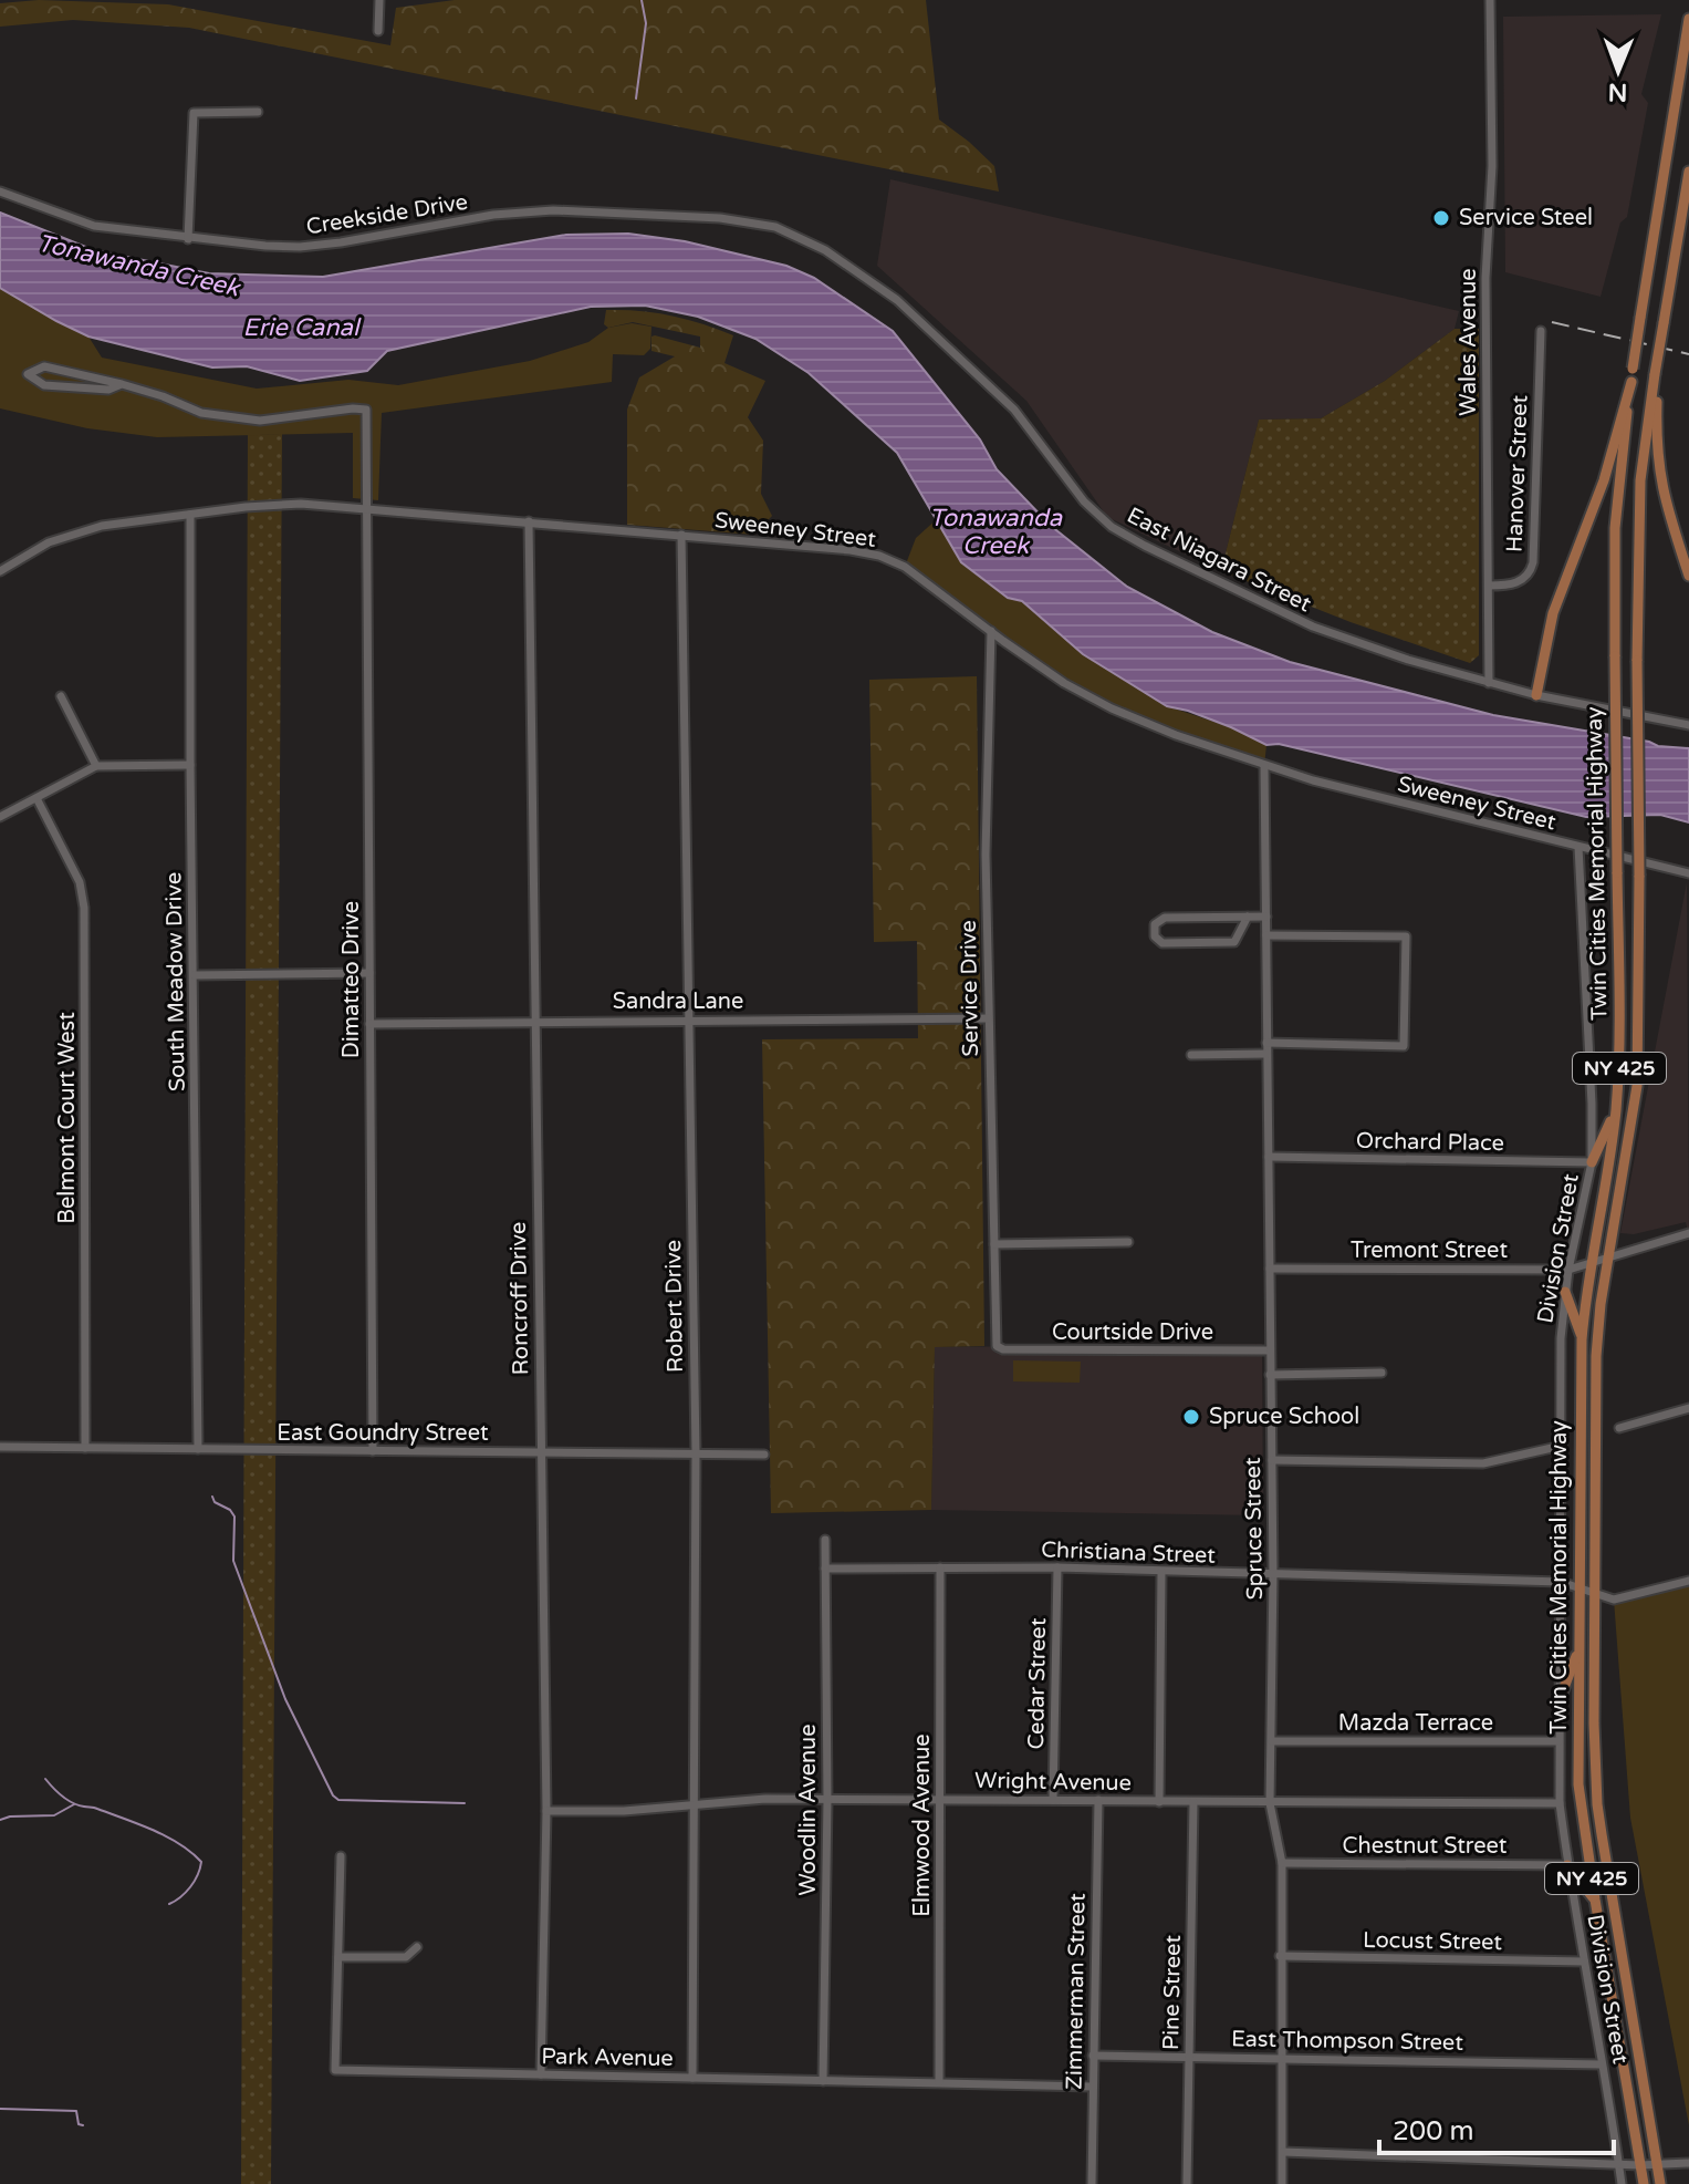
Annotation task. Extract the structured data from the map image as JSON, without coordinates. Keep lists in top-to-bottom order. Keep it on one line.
{"streets":{"main road":["Twin Cities Memorial Highway","NY 425"],"street":["Creekside Drive","Wales Avenue","Hanover Street","Sweeney Street","East Niagara Street","Dimatteo Drive","South Meadow Drive","Service Drive","Sandra Lane","Belmont Court West","Orchard Place","Division Street","Tremont Street","Roncroff Drive","Robert Drive","Courtside Drive","East Goundry Street","Spruce Street","Christiana Street","Cedar Street","Mazda Terrace","Wright Avenue","Woodlin Avenue","Elmwood Avenue","Chestnut Street","Locust Street","Zimmerman Street","Pine Street","East Thompson Street","Park Avenue"]},"crossings":[["Creekside Drive","East Niagara Street"],["Wales Avenue","Hanover Street"],["Wales Avenue","East Niagara Street"],["Sweeney Street","Dimatteo Drive"],["Sweeney Street","South Meadow Drive"],["Sweeney Street","Service Drive"],["Sweeney Street","Division Street"],["Sweeney Street","Roncroff Drive"],["Sweeney Street","Robert Drive"],["Sweeney Street","Spruce Street"],["Twin Cities Memorial Highway","Tremont Street"],["Twin Cities Memorial Highway","Christiana Street"],["Dimatteo Drive","Sandra Lane"],["Dimatteo Drive","East Goundry Street"],["South Meadow Drive","East Goundry Street"],["Service Drive","Sandra Lane"],["Service Drive","Courtside Drive"],["Sandra Lane","Roncroff Drive"],["Sandra Lane","Robert Drive"],["Belmont Court West","East Goundry Street"],["Orchard Place","Division Street"],["Orchard Place","Spruce Street"],["Division Street","Tremont Street"],["Division Street","Christiana Street"],["Division Street","Mazda Terrace"],["Division Street","Wright Avenue"],["Division Street","Chestnut Street"],["Division Street","Locust Street"],["Division Street","East Thompson Street"],["Tremont Street","Spruce Street"],["Roncroff Drive","East Goundry Street"],["Roncroff Drive","Wright Avenue"],["Roncroff Drive","Park Avenue"],["Robert Drive","East Goundry Street"],["Robert Drive","Wright Avenue"],["Robert Drive","Park Avenue"],["Courtside Drive","Spruce Street"],["Spruce Street","Christiana Street"],["Spruce Street","Mazda Terrace"],["Spruce Street","Wright Avenue"],["Spruce Street","Chestnut Street"],["Spruce Street","Locust Street"],["Spruce Street","East Thompson Street"],["Christiana Street","Cedar Street"],["Christiana Street","Woodlin Avenue"],["Christiana Street","Elmwood Avenue"],["Cedar Street","Wright Avenue"],["Wright Avenue","Woodlin Avenue"],["Wright Avenue","Elmwood Avenue"],["Wright Avenue","Zimmerman Street"],["Wright Avenue","Pine Street"],["Woodlin Avenue","Park Avenue"],["Elmwood Avenue","Park Avenue"],["Zimmerman Street","East Thompson Street"],["Zimmerman Street","Park Avenue"],["Pine Street","East Thompson Street"]],"water":["Tonawanda Creek","Erie Canal"],"places":["Service Steel","Spruce School"],"scale_bar":"200 m","north":"bottom"}
